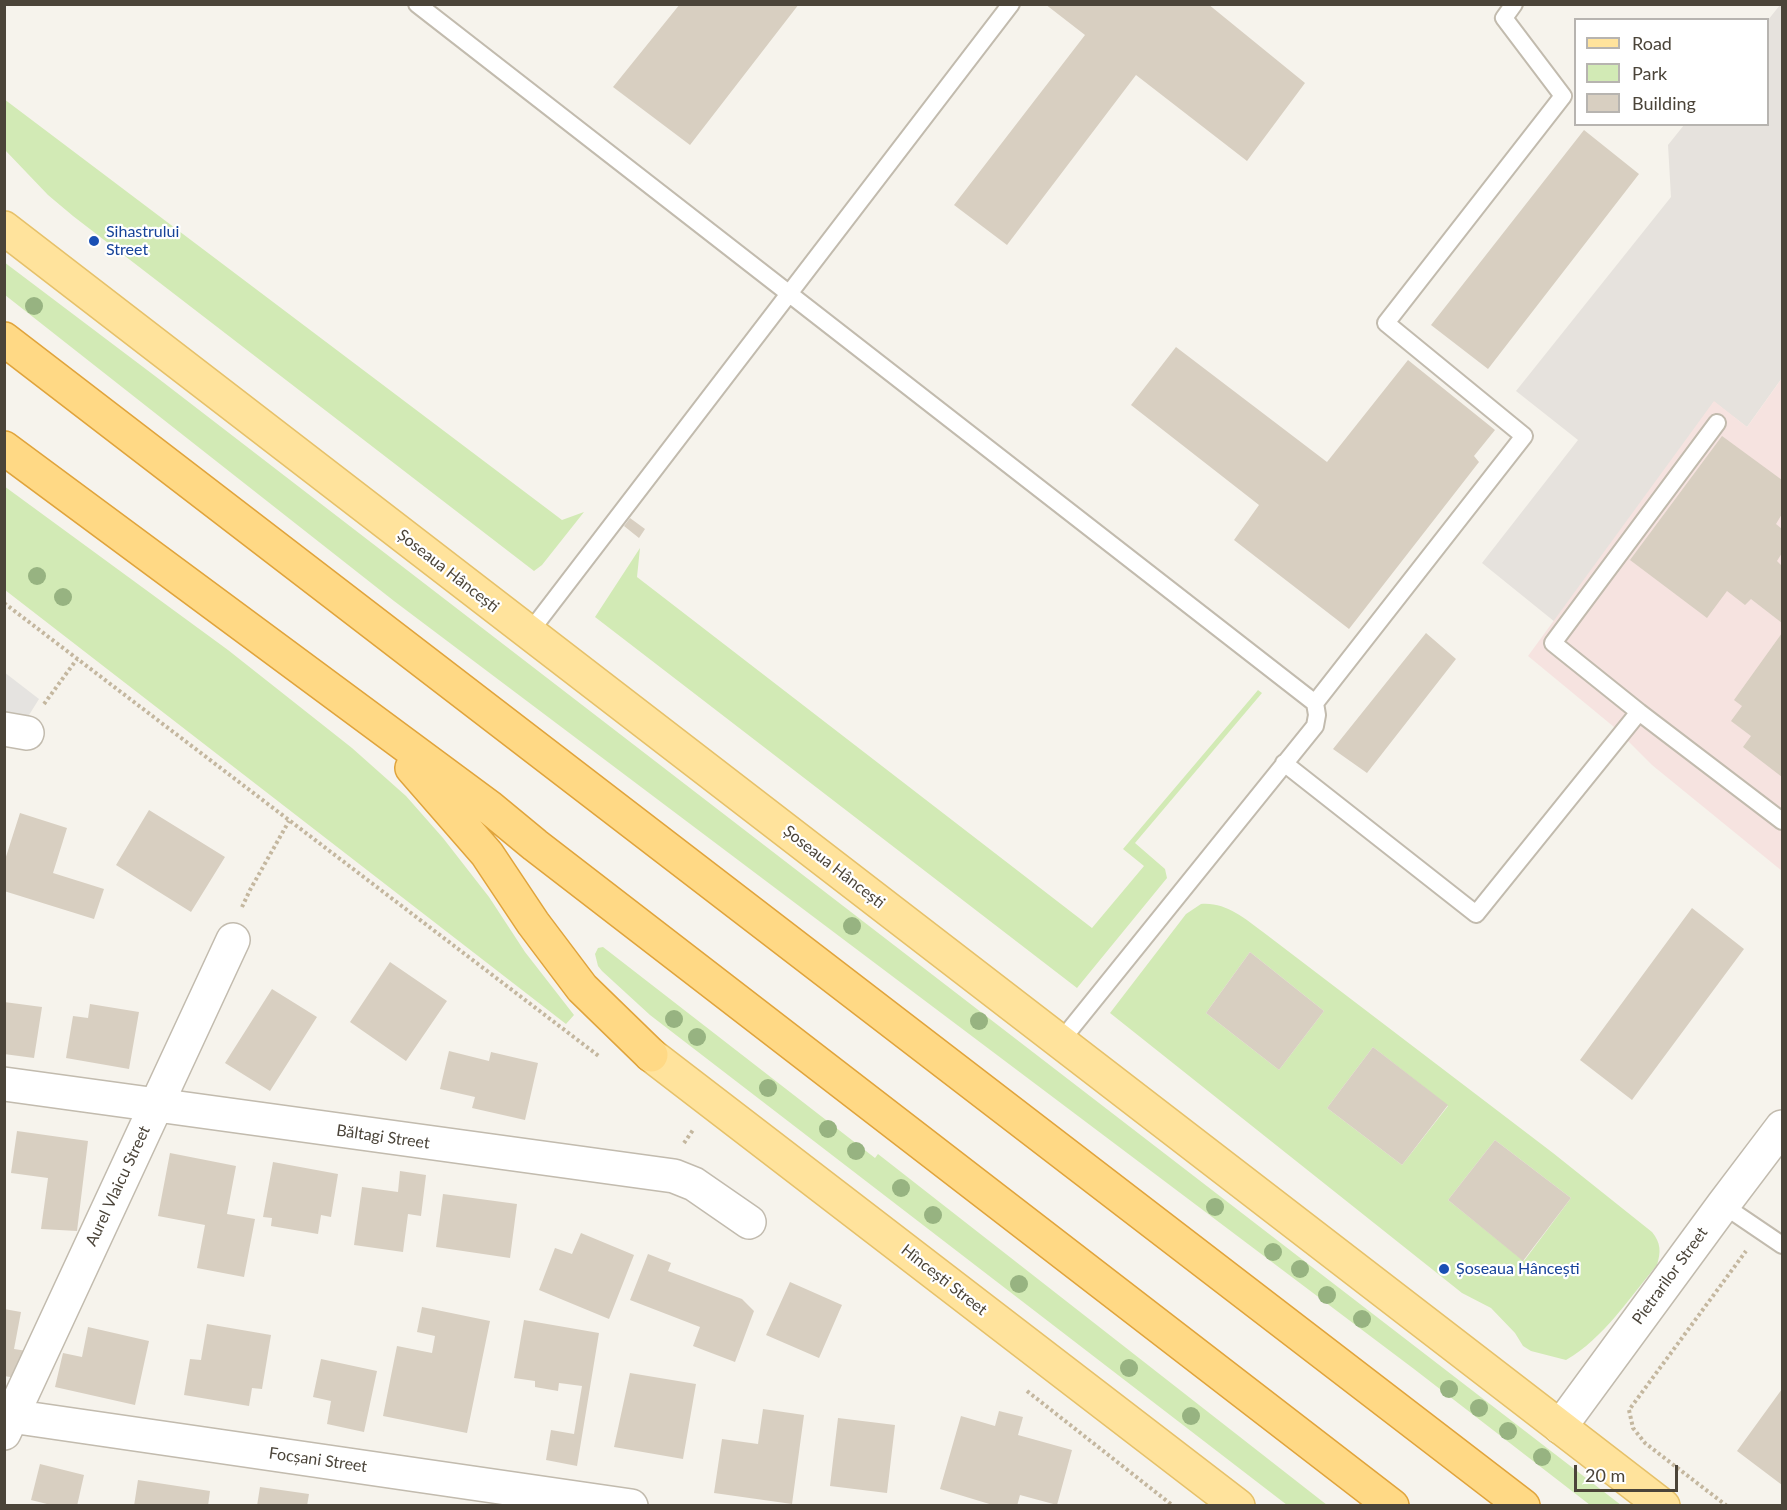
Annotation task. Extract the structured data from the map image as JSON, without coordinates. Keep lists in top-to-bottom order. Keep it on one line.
{"streets":{"main road":["Șoseaua Hâncești","Hîncești Street"],"street":["Băltagi Street","Aurel Vlaicu Street","Pietrarilor Street","Focșani Street"]},"crossings":[["Șoseaua Hâncești","Pietrarilor Street"],["Băltagi Street","Aurel Vlaicu Street"],["Aurel Vlaicu Street","Focșani Street"]],"places":["Sihastrului Street","Șoseaua Hâncești"],"legend":["Road","Park","Building"],"scale_bar":"20 m"}
